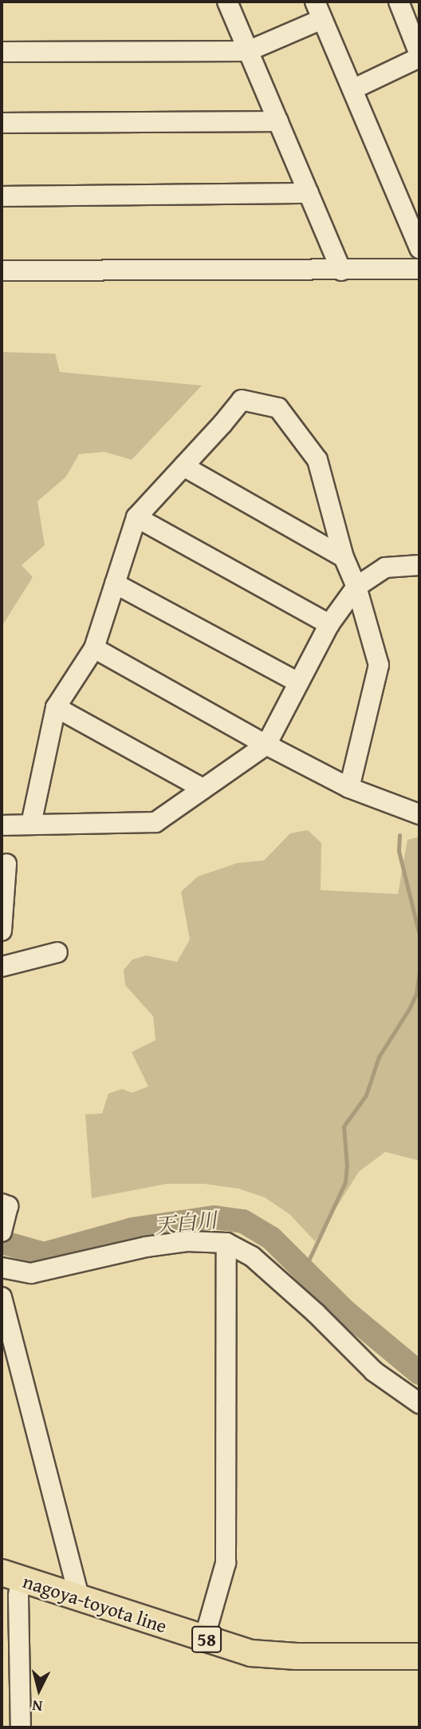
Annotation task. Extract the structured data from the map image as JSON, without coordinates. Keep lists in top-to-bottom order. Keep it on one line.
{"streets":{"main road":["nagoya-toyota line","58"]},"water":["天白川"],"north":"bottom"}
